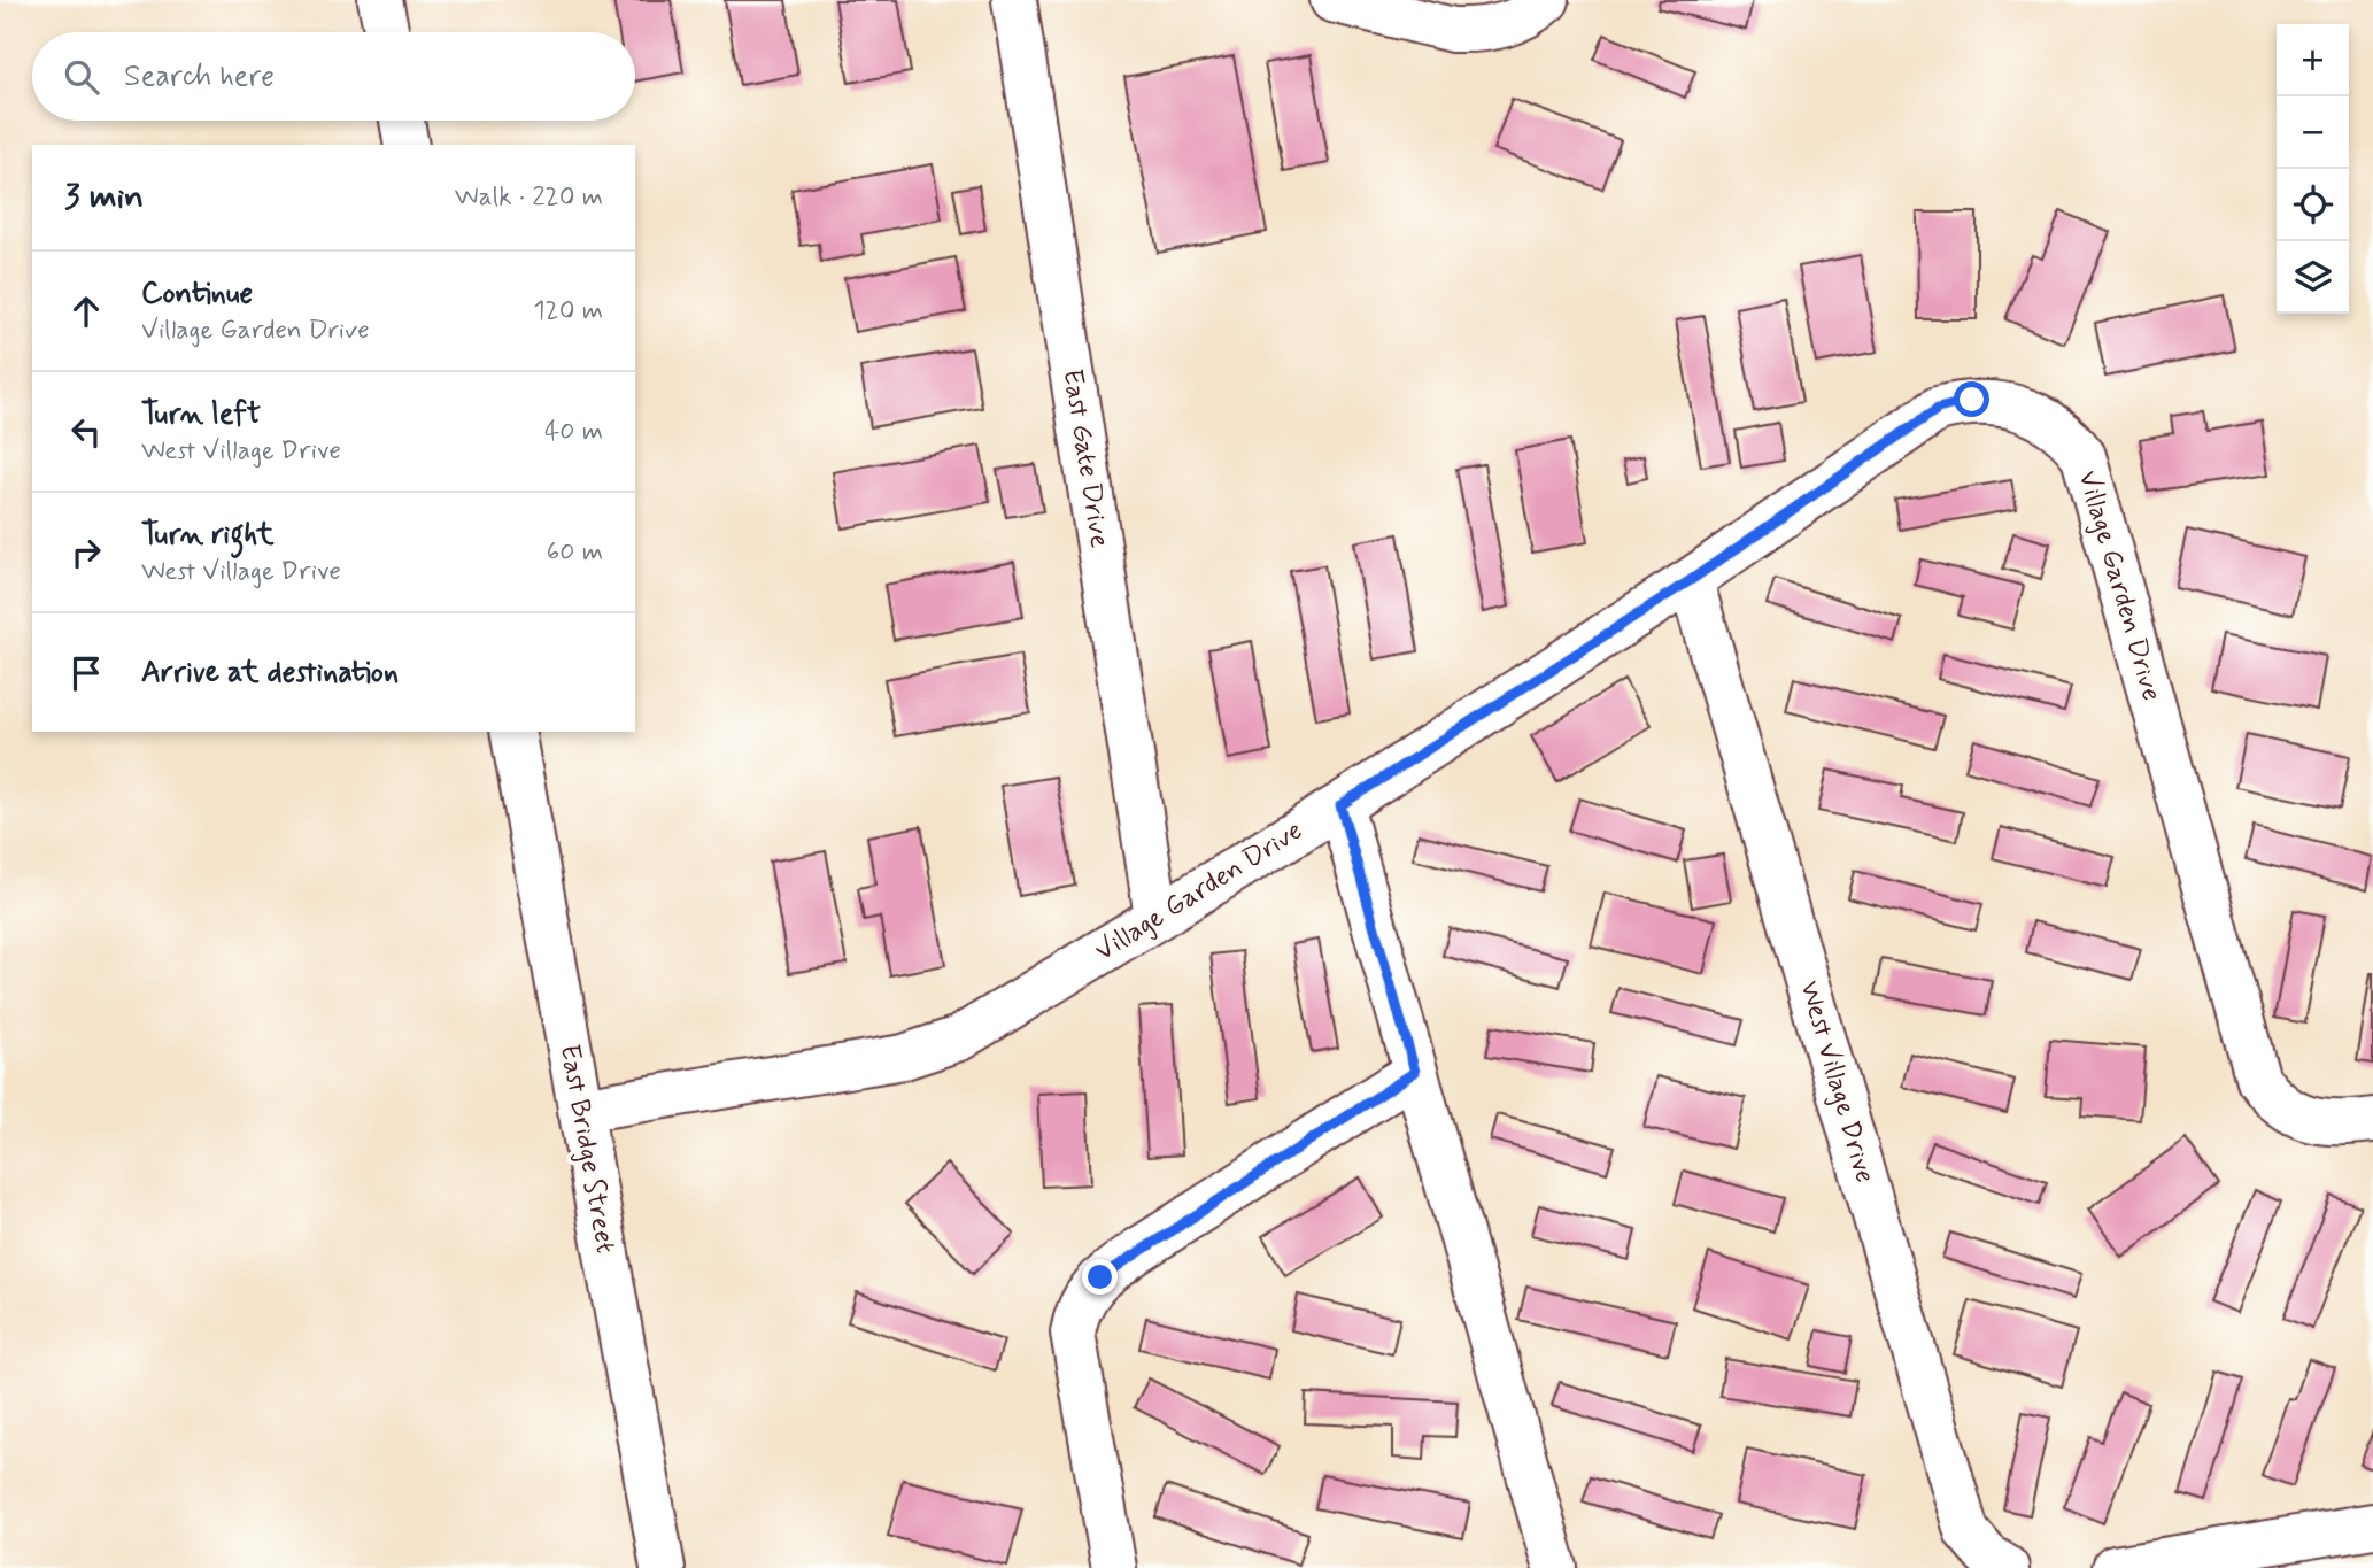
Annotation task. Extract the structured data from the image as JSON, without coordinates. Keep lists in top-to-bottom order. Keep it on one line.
{"streets":{"street":["East Gate Drive","Village Garden Drive","West Village Drive","East Bridge Street"]},"crossings":[["East Gate Drive","Village Garden Drive"],["Village Garden Drive","West Village Drive"],["Village Garden Drive","East Bridge Street"]],"page":{"map_buttons":["+","−"],"search":"Search here","heading":["3 min","Walk · 220 m"],"list":[["Continue","Village Garden Drive","120 m"],["Turn left","West Village Drive","40 m"],["Turn right","West Village Drive","60 m"],"Arrive at destination"]}}
